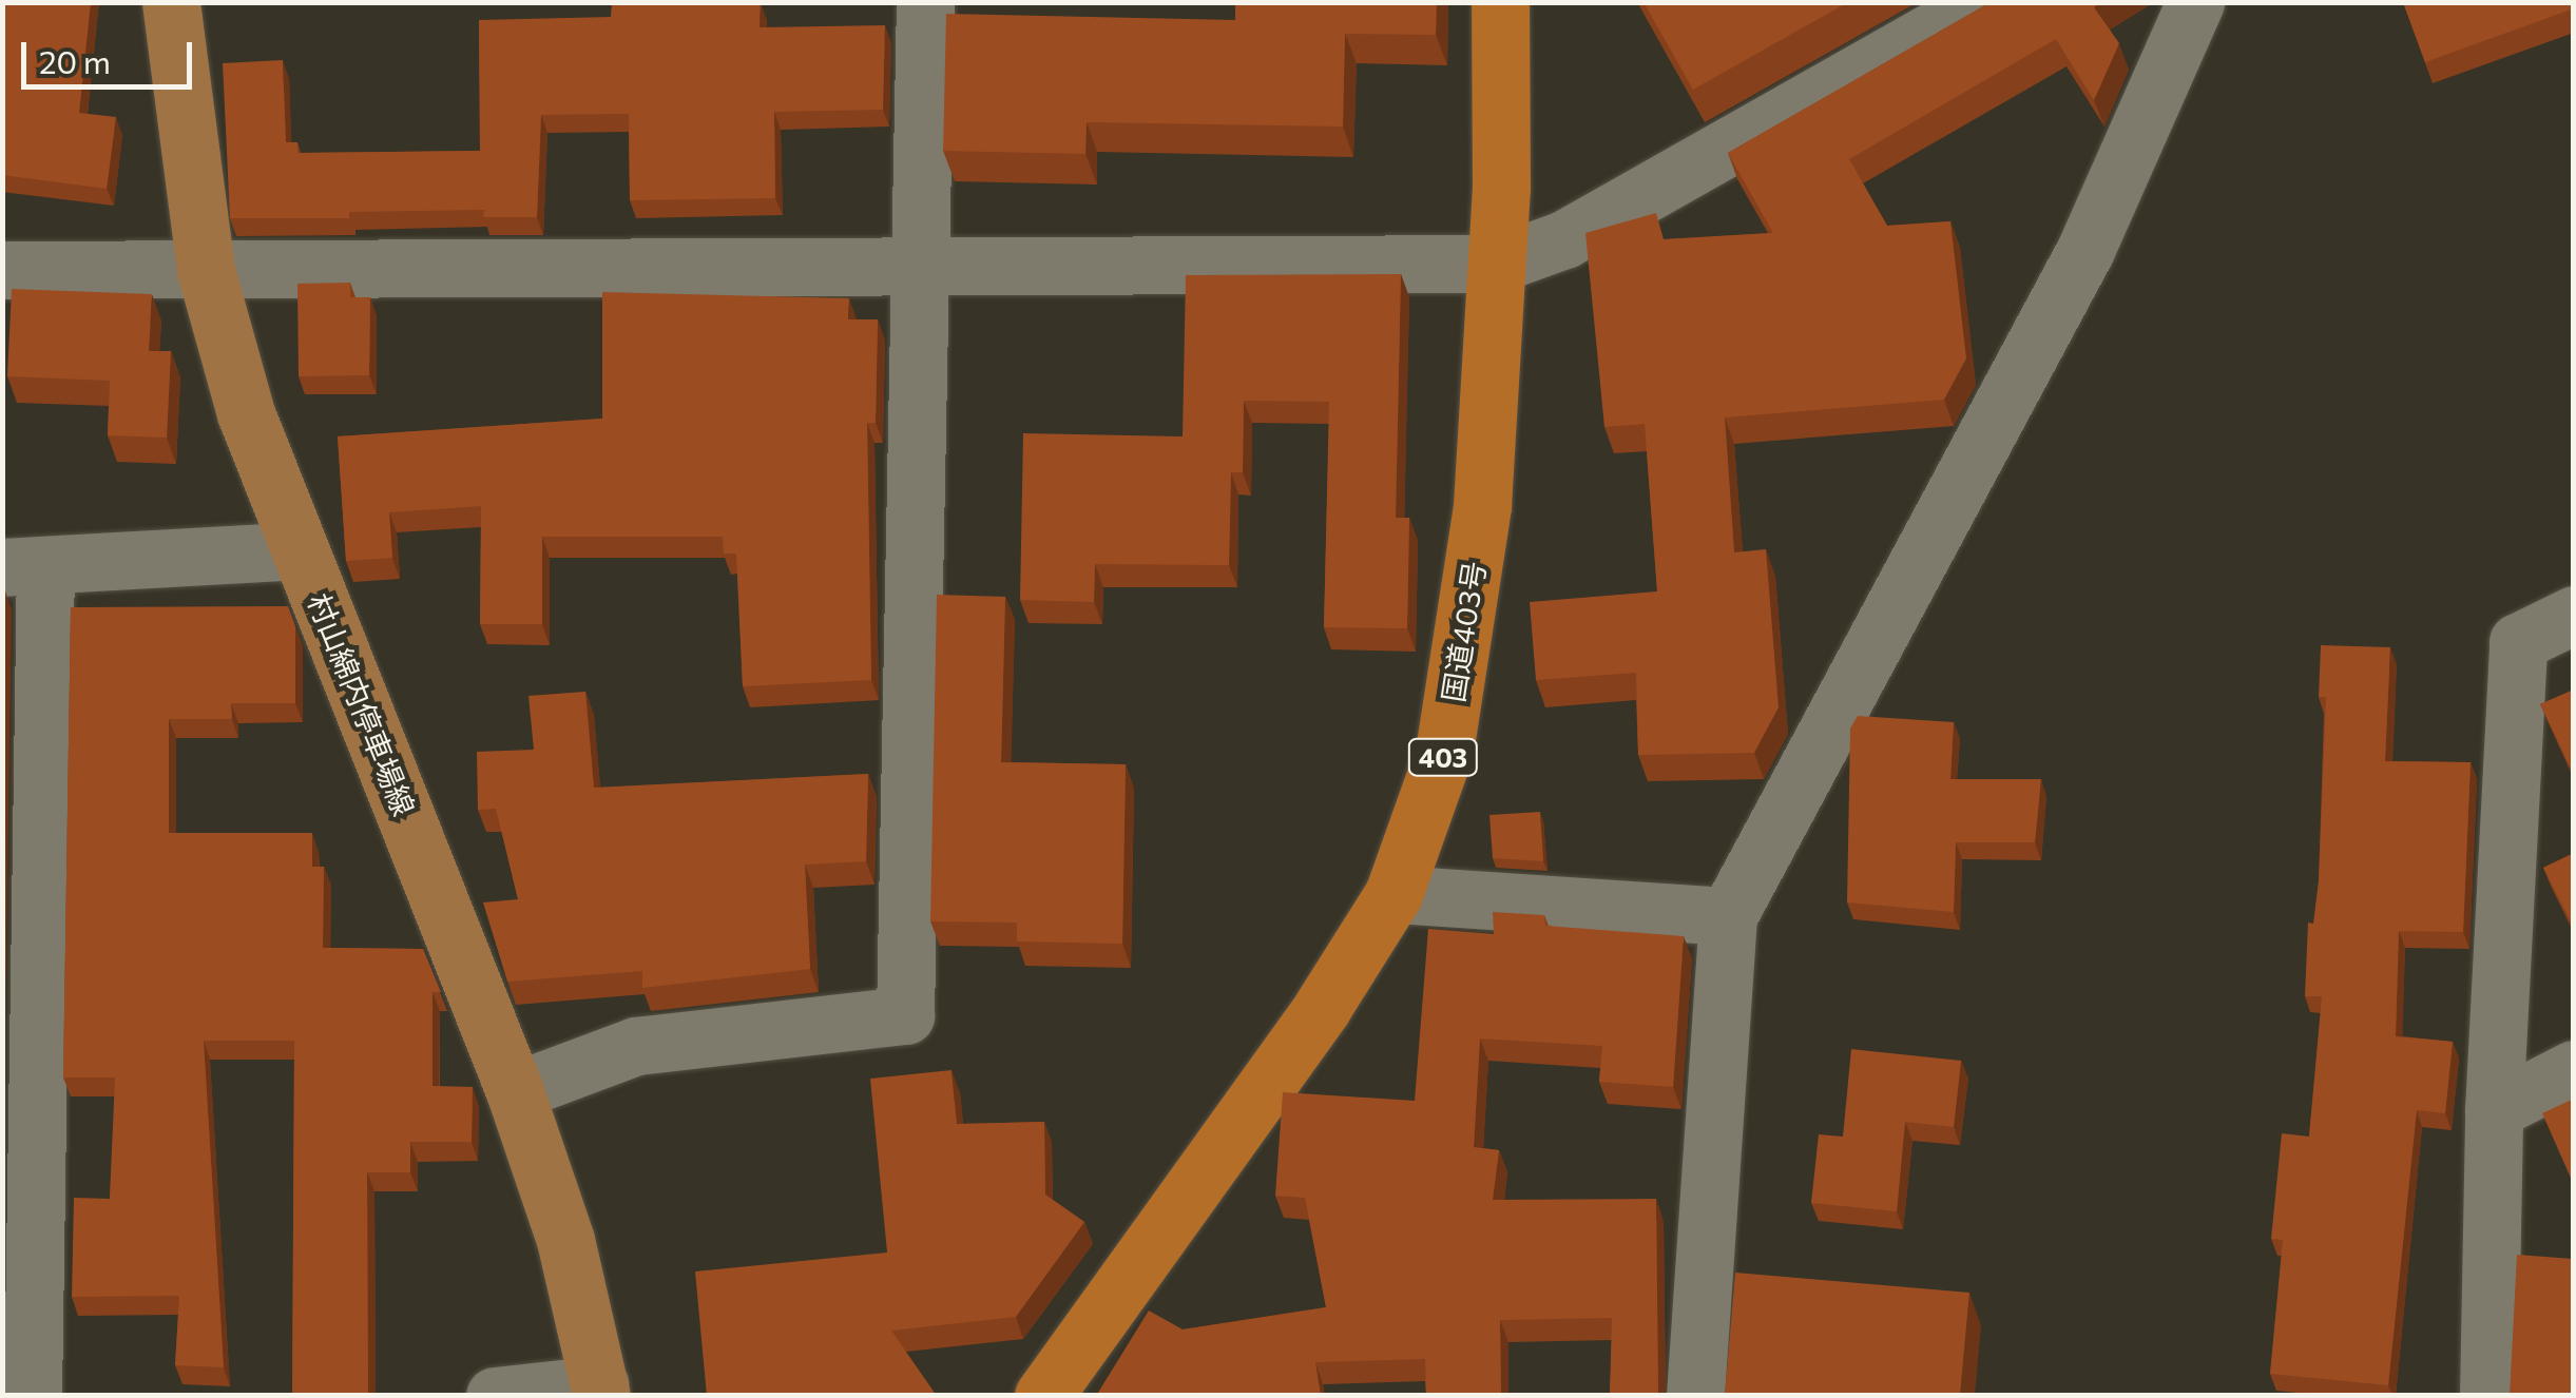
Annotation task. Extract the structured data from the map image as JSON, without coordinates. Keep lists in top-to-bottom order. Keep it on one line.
{"streets":{"highway":["国道403号","403"],"main road":["村山綿内停車場線"]},"scale_bar":"20 m"}
